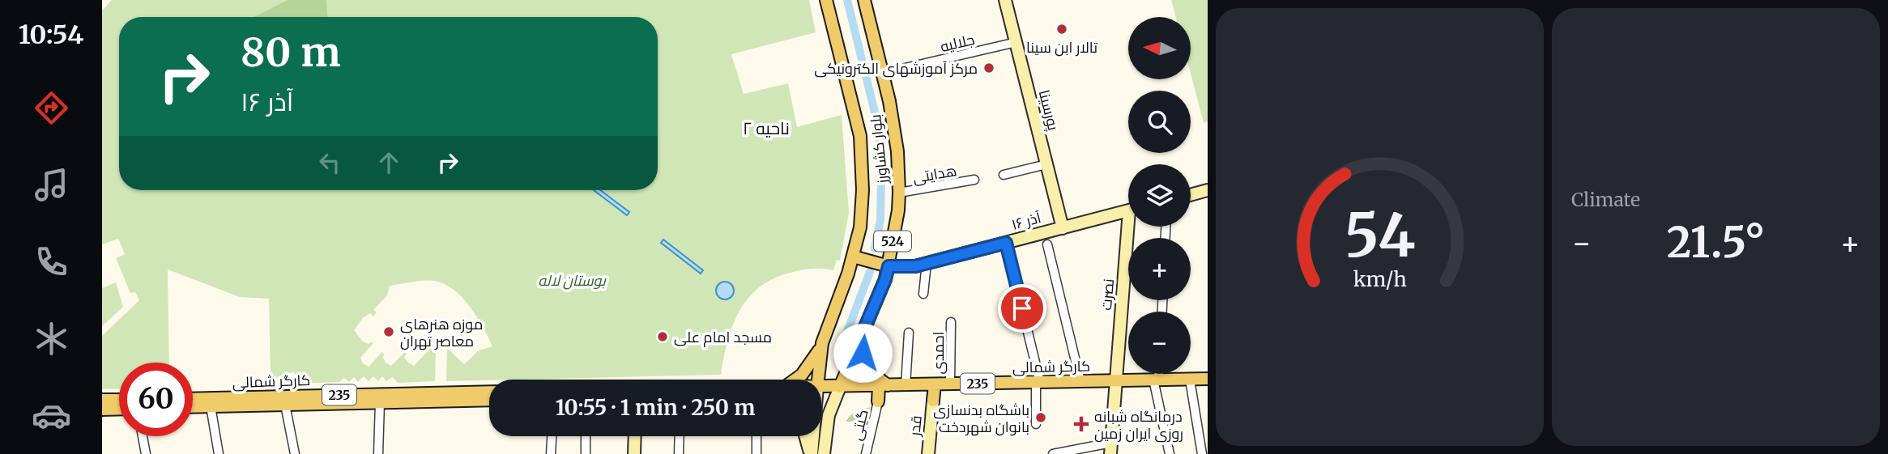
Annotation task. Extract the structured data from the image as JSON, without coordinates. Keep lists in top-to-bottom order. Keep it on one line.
{"streets":{"main road":["بلوار کشاورز","524","کارگر شمالی","235"],"street":["جلالیه","پورسینا","هدایتی","۱۶ آذر","نصرت","احمدی","گیتی","قدر"]},"crossings":[["جلالیه","پورسینا"],["پورسینا","۱۶ آذر"],["بلوار کشاورز","هدایتی"],["بلوار کشاورز","۱۶ آذر"],["بلوار کشاورز","کارگر شمالی"],["نصرت","کارگر شمالی"],["احمدی","کارگر شمالی"]],"districts":["ناحیه ۲"],"parks":["بوستان لاله"],"places":{"other":["تالار ابن سینا","مرکز آموزشهای الکترونیکی","موزه هنرهای معاصر تهران","مسجد امام علی","باشگاه بدنسازی بانوان شهردخت"],"health":["درمانگاه شبانه روزی ایران زمین"]},"north":"left","page":{"tabs":"10:54","tile":"Climate","map_buttons":["+","−"],"turn":["80 m","۱۶ آذر"],"heat":["−","21.5°","+"],"limit":"60","trip":"10:55 · 1 min · 250 m","gauge":["54","km/h"]}}
